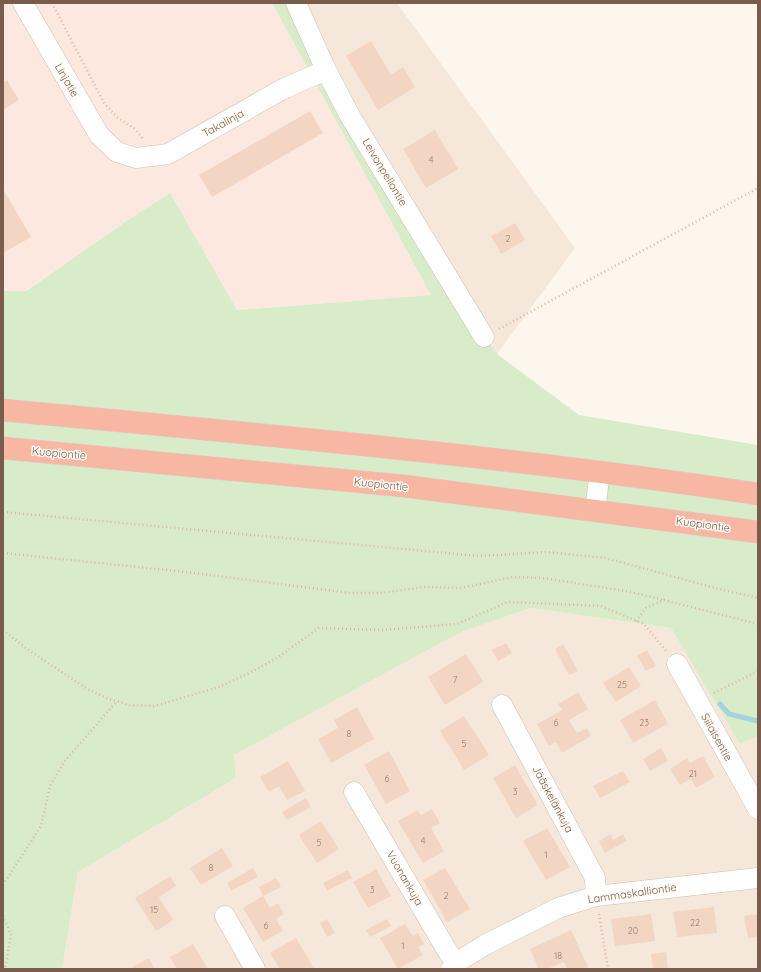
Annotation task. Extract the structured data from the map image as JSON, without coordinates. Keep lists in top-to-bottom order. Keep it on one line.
{"streets":{"highway":["Kuopiontie"],"street":["Linjatie","Takalinja","Leivonpellontie","Siilaisentie","Jääskelänkuja","Vuonankuja","Lammaskalliontie"]},"crossings":[["Linjatie","Takalinja"],["Takalinja","Leivonpellontie"],["Jääskelänkuja","Lammaskalliontie"],["Vuonankuja","Lammaskalliontie"]],"house_numbers":["4","2","7","25","6","23","8","5","21","6","3","4","5","1","8","3","2","15","22","6","20","1","18"]}
